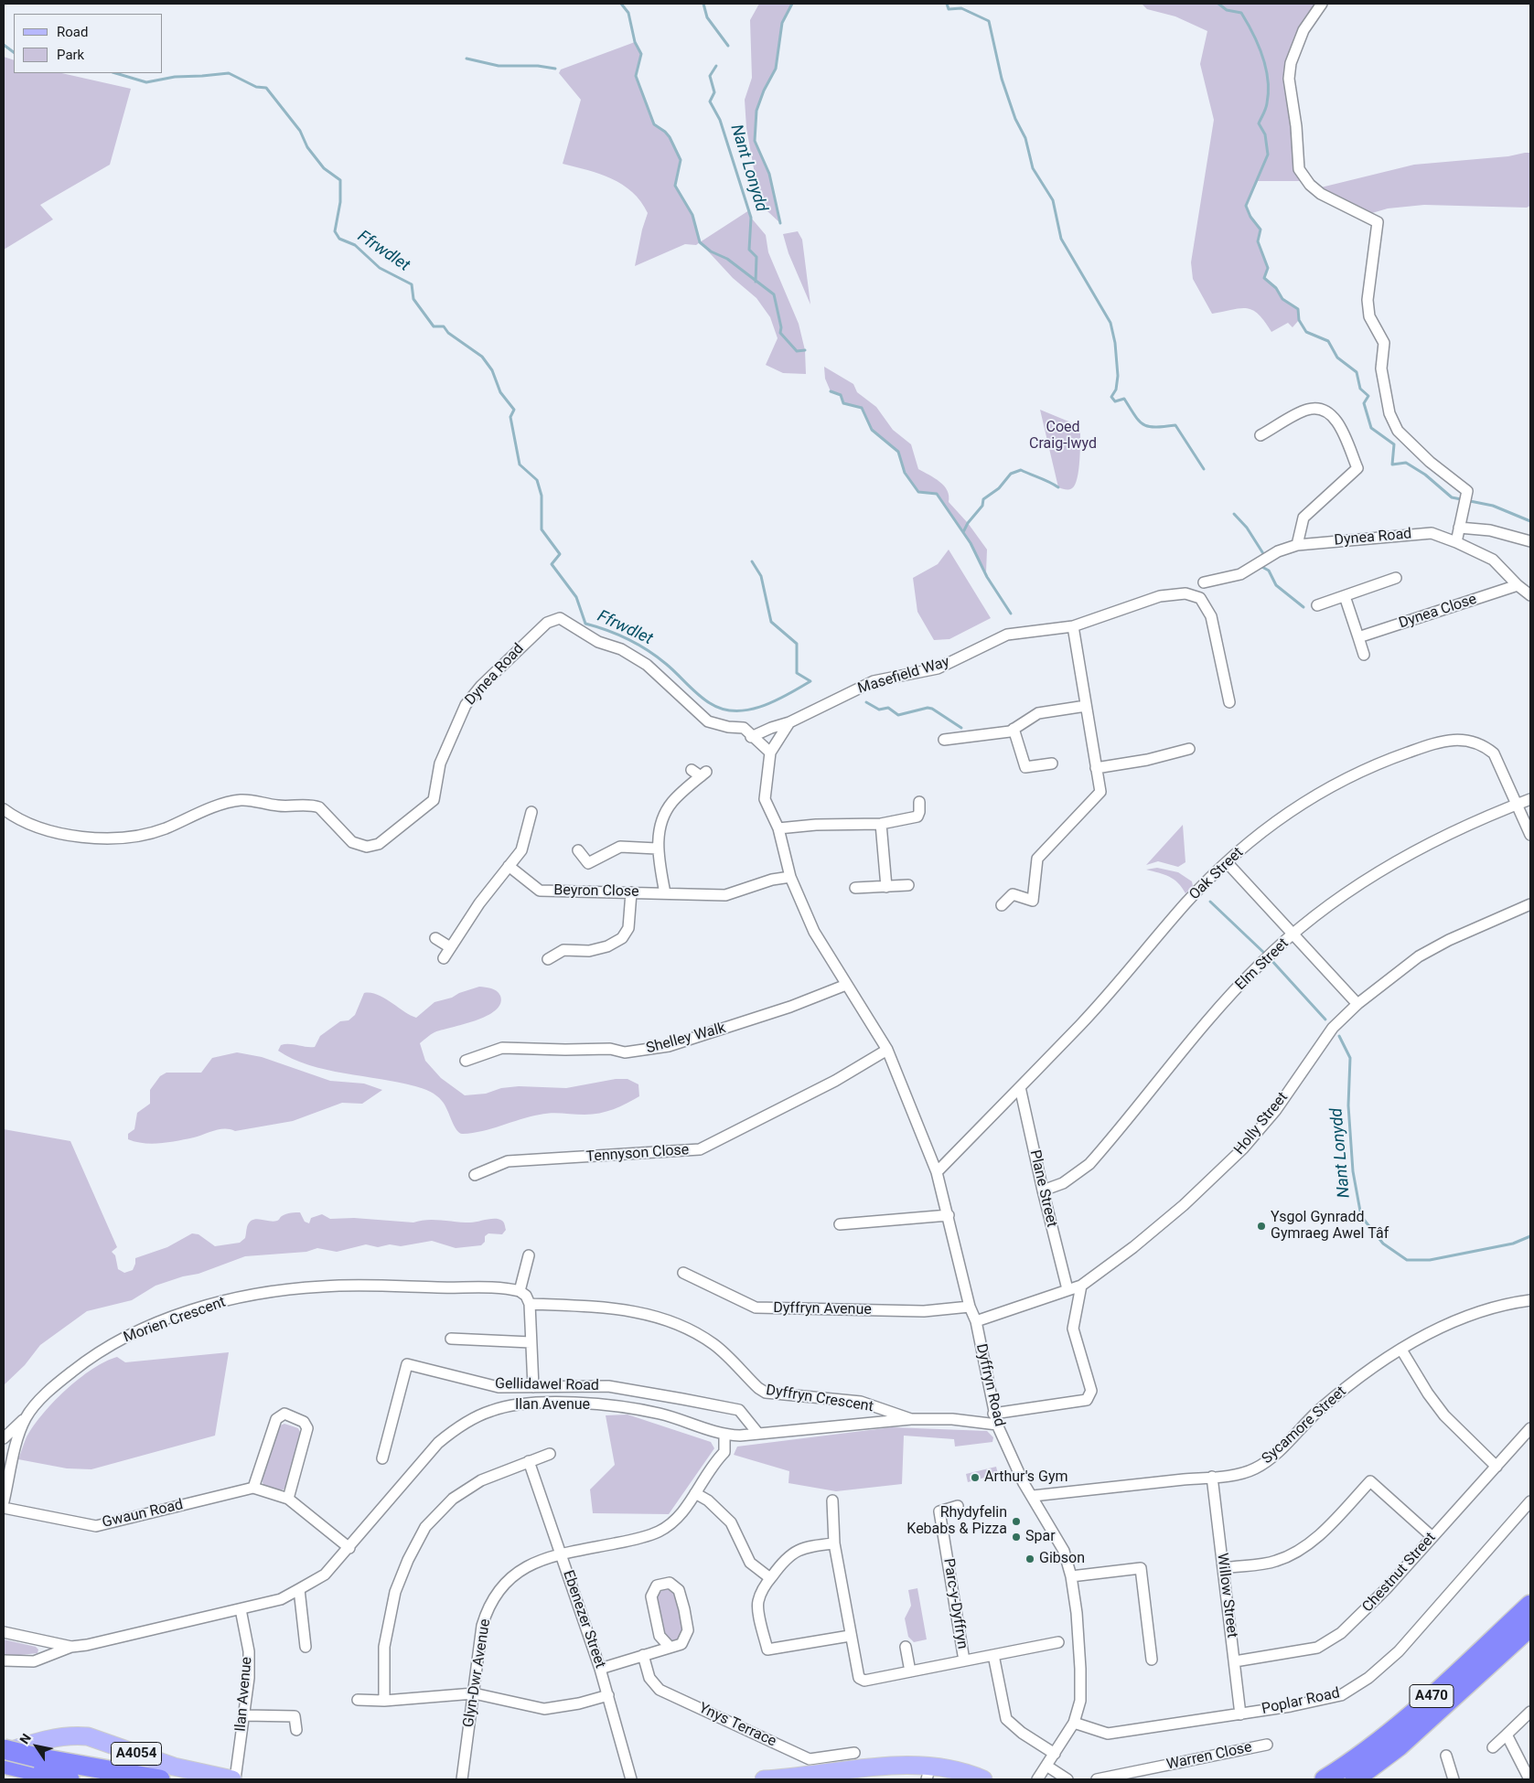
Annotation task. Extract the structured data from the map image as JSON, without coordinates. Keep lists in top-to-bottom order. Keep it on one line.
{"streets":{"highway":["A470"],"main road":["A4054"],"street":["Dynea Road","Dynea Close","Masefield Way","Oak Street","Beyron Close","Elm Street","Shelley Walk","Holly Street","Tennyson Close","Plane Street","Dyffryn Avenue","Morien Crescent","Gellidawel Road","Dyffryn Road","Dyffryn Crescent","Ilan Avenue","Sycamore Street","Gwaun Road","Chestnut Street","Willow Street","Parc-y-Dyffryn","Ebenezer Street","Glyn-Dwr Avenue","Poplar Road","Ynys Terrace","Warren Close"]},"crossings":[["Dynea Road","Dynea Close"],["Dynea Road","Masefield Way"],["Oak Street","Elm Street"],["Oak Street","Plane Street"],["Oak Street","Dyffryn Road"],["Elm Street","Plane Street"],["Holly Street","Plane Street"],["Holly Street","Dyffryn Road"],["Tennyson Close","Dyffryn Road"],["Dyffryn Avenue","Dyffryn Road"],["Gellidawel Road","Ilan Avenue"],["Dyffryn Road","Dyffryn Crescent"],["Dyffryn Road","Sycamore Street"],["Dyffryn Road","Poplar Road"],["Dyffryn Crescent","Ilan Avenue"],["Ilan Avenue","Glyn-Dwr Avenue"],["Ilan Avenue","A4054"],["Sycamore Street","Willow Street"],["Chestnut Street","Willow Street"],["Willow Street","Poplar Road"],["Ebenezer Street","Glyn-Dwr Avenue"]],"water":["Nant Lonydd","Ffrwdlet"],"parks":["Coed Craig-lwyd"],"places":["Ysgol Gynradd Gymraeg Awel Tâf","Arthur's Gym","Rhydyfelin Kebabs & Pizza","Spar","Gibson"],"legend":["Road","Park"],"north":"top left"}
